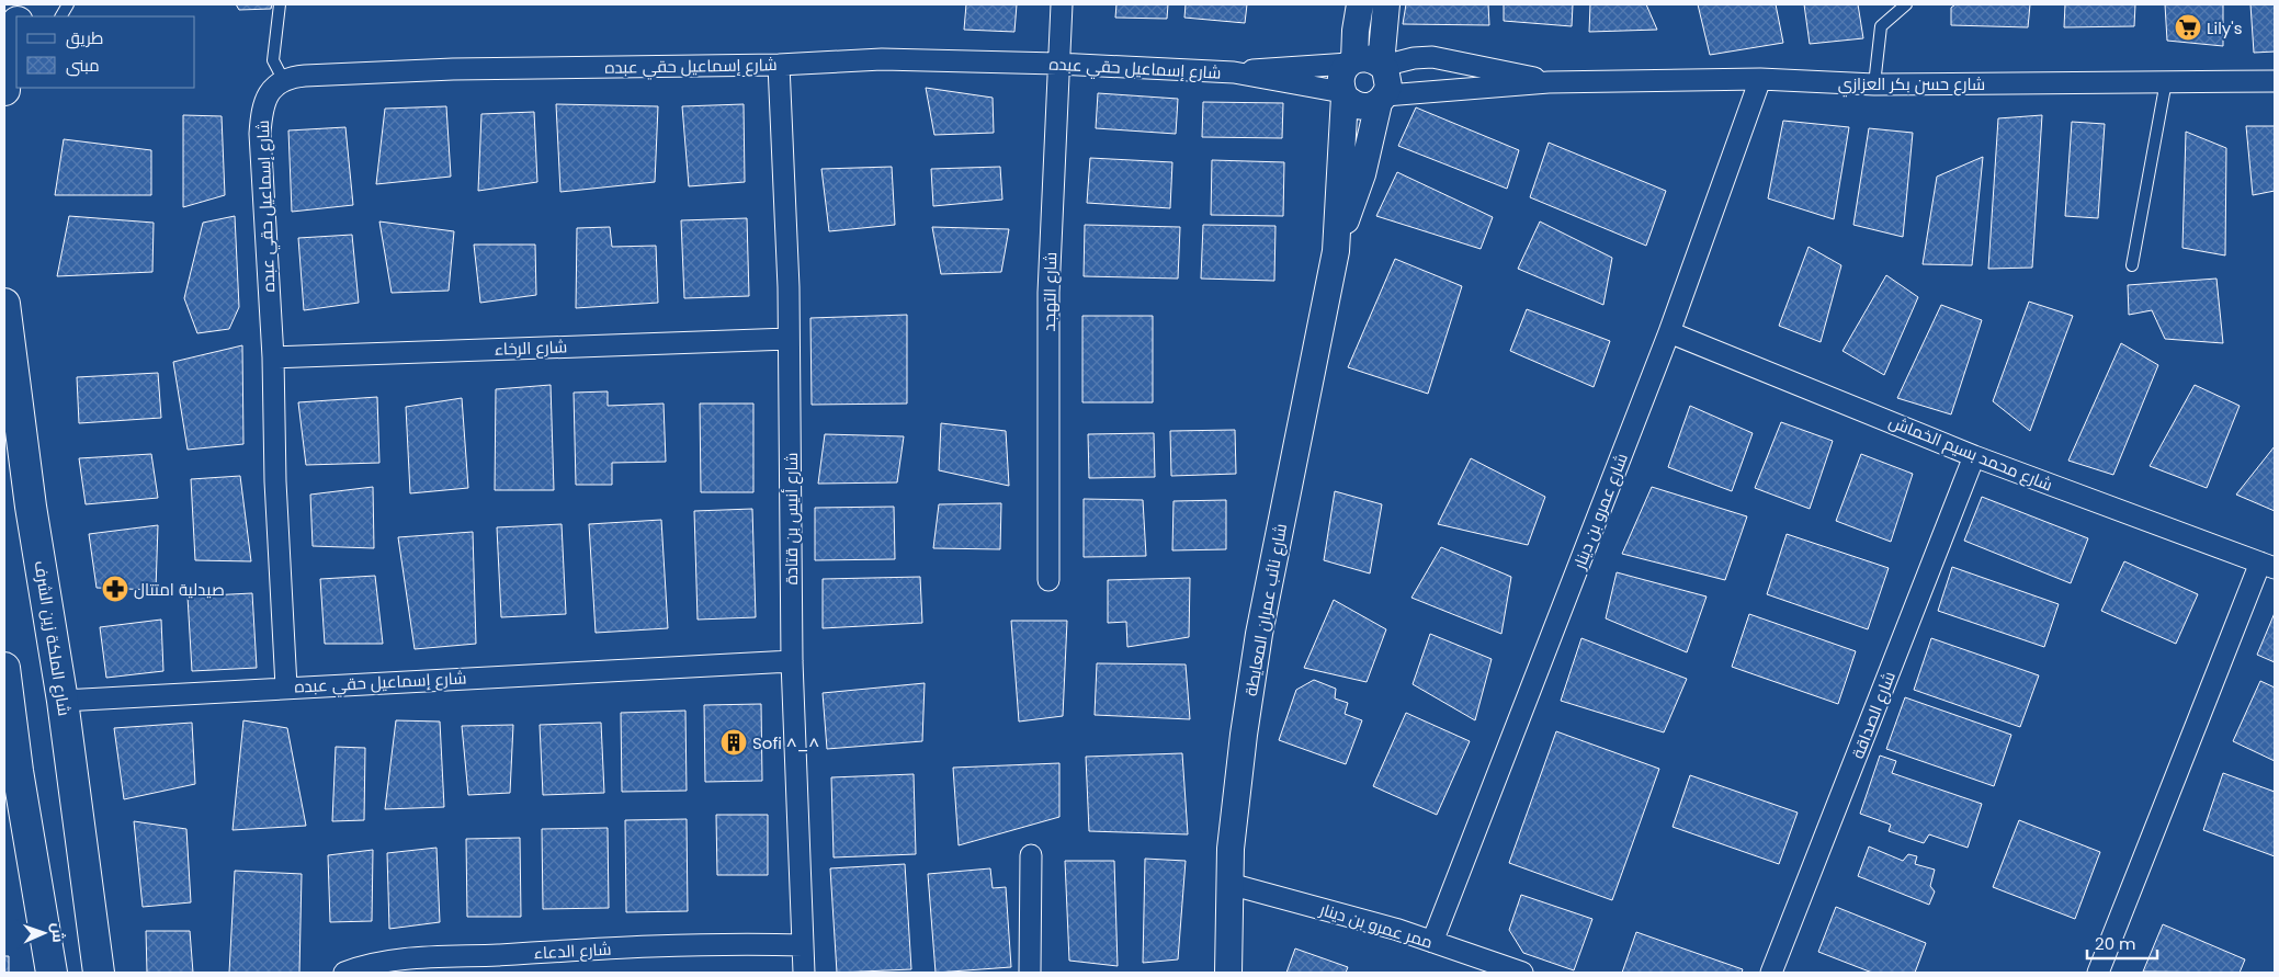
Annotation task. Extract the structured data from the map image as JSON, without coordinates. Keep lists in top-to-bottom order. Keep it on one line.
{"streets":{"main road":["شارع الملكة زين الشرف"],"street":["شارع إسماعيل حقي عبده","شارع حسن بكر العزازي","شارع التهجد","شارع الرخاء","شارع محمد بسيم الخماش","شارع عمرو بن دينار","شارع أنيس بن قتادة","شارع نائب عمران المعايطة","شارع الصداقة","ممر عمرو بن دينار","شارع الدعاء"]},"crossings":[["شارع إسماعيل حقي عبده","شارع حسن بكر العزازي"],["شارع إسماعيل حقي عبده","شارع التهجد"],["شارع إسماعيل حقي عبده","شارع الرخاء"],["شارع إسماعيل حقي عبده","شارع أنيس بن قتادة"],["شارع إسماعيل حقي عبده","شارع نائب عمران المعايطة"],["شارع حسن بكر العزازي","شارع عمرو بن دينار"],["شارع حسن بكر العزازي","شارع نائب عمران المعايطة"],["شارع الرخاء","شارع أنيس بن قتادة"],["شارع محمد بسيم الخماش","شارع عمرو بن دينار"],["شارع محمد بسيم الخماش","شارع الصداقة"],["شارع عمرو بن دينار","ممر عمرو بن دينار"],["شارع أنيس بن قتادة","شارع الدعاء"],["شارع نائب عمران المعايطة","ممر عمرو بن دينار"]],"places":{"supermarket":["Lily's"],"pharmacy":["صيدلية امتتال"],"building":["Sofi ^_^"]},"legend":["طريق","مبنى"],"scale_bar":"20 m","north":"right"}
